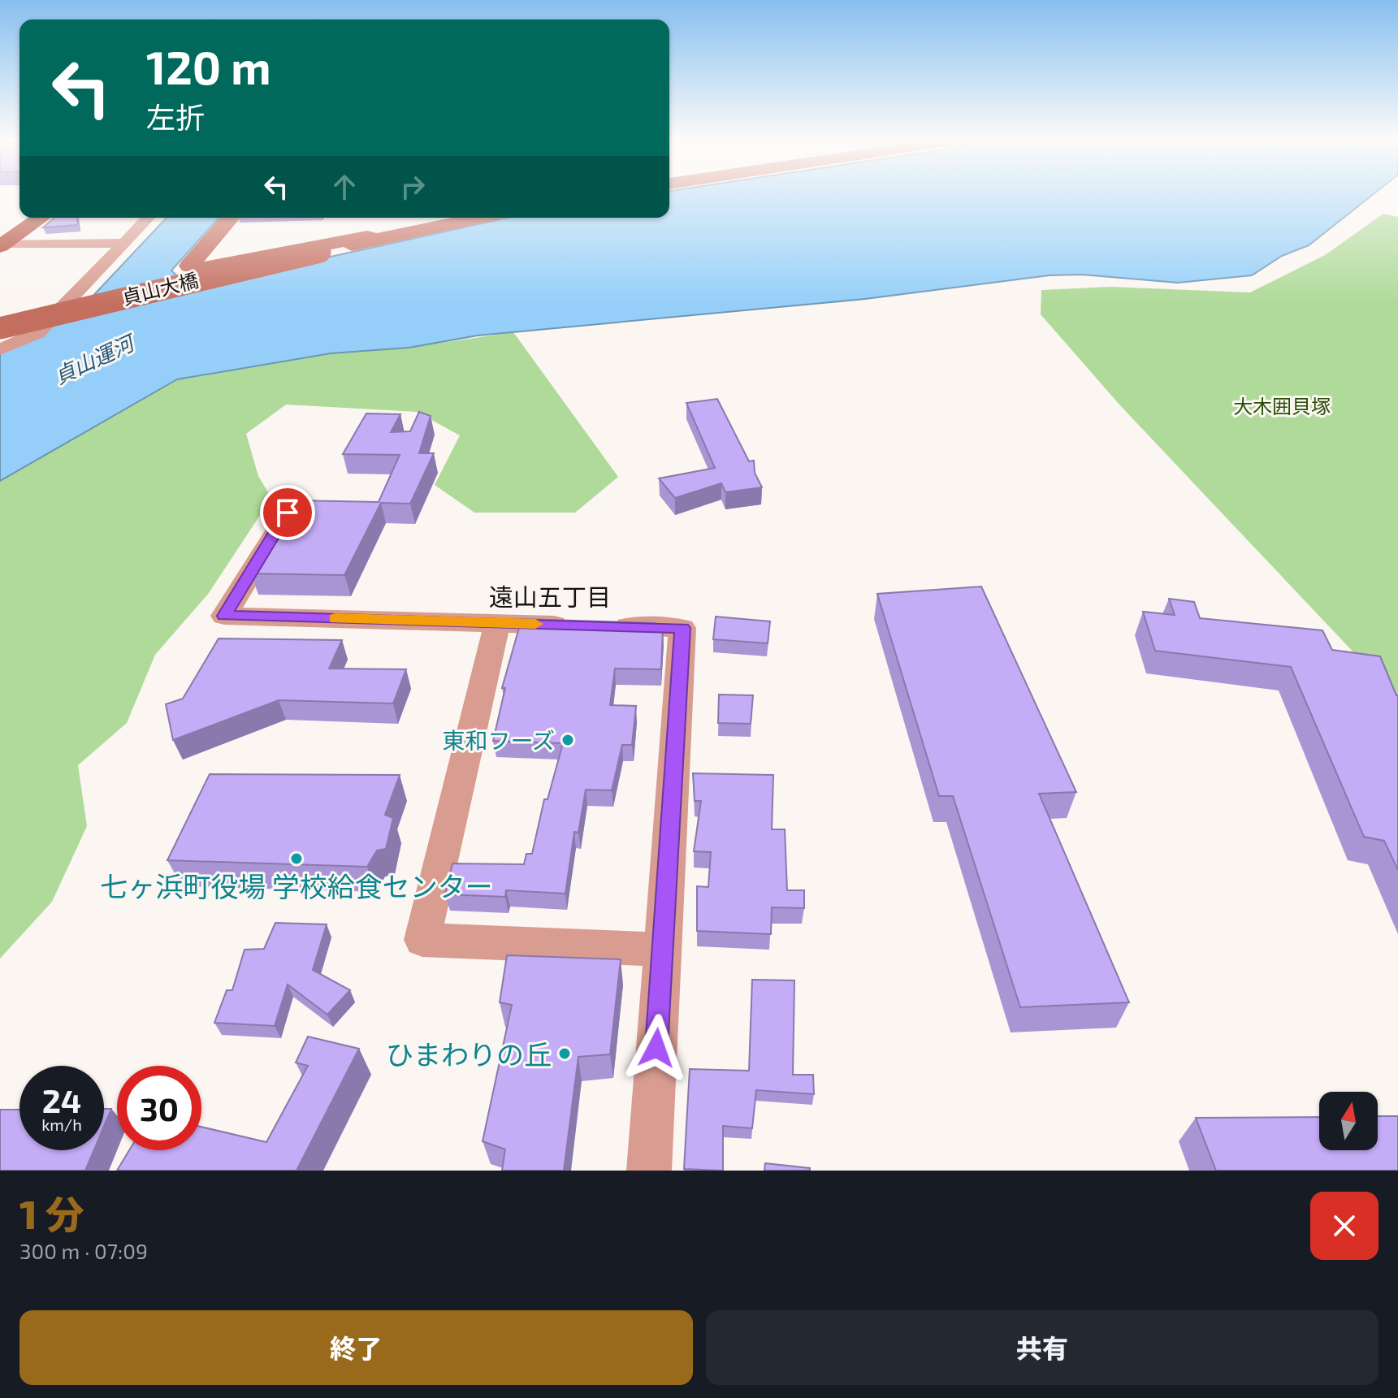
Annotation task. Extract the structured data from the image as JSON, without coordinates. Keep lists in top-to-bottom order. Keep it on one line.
{"streets":{"street":["貞山大橋"]},"districts":["遠山五丁目"],"water":["貞山運河"],"parks":["大木囲貝塚"],"places":["東和フーズ","七ヶ浜町役場 学校給食センター","ひまわりの丘"],"north":"top","page":{"turn":["120 m","左折"],"speed":"24 km/h","limit":"30","heading":["1 分","300 m · 07:09"],"buttons":["終了","共有"]}}
